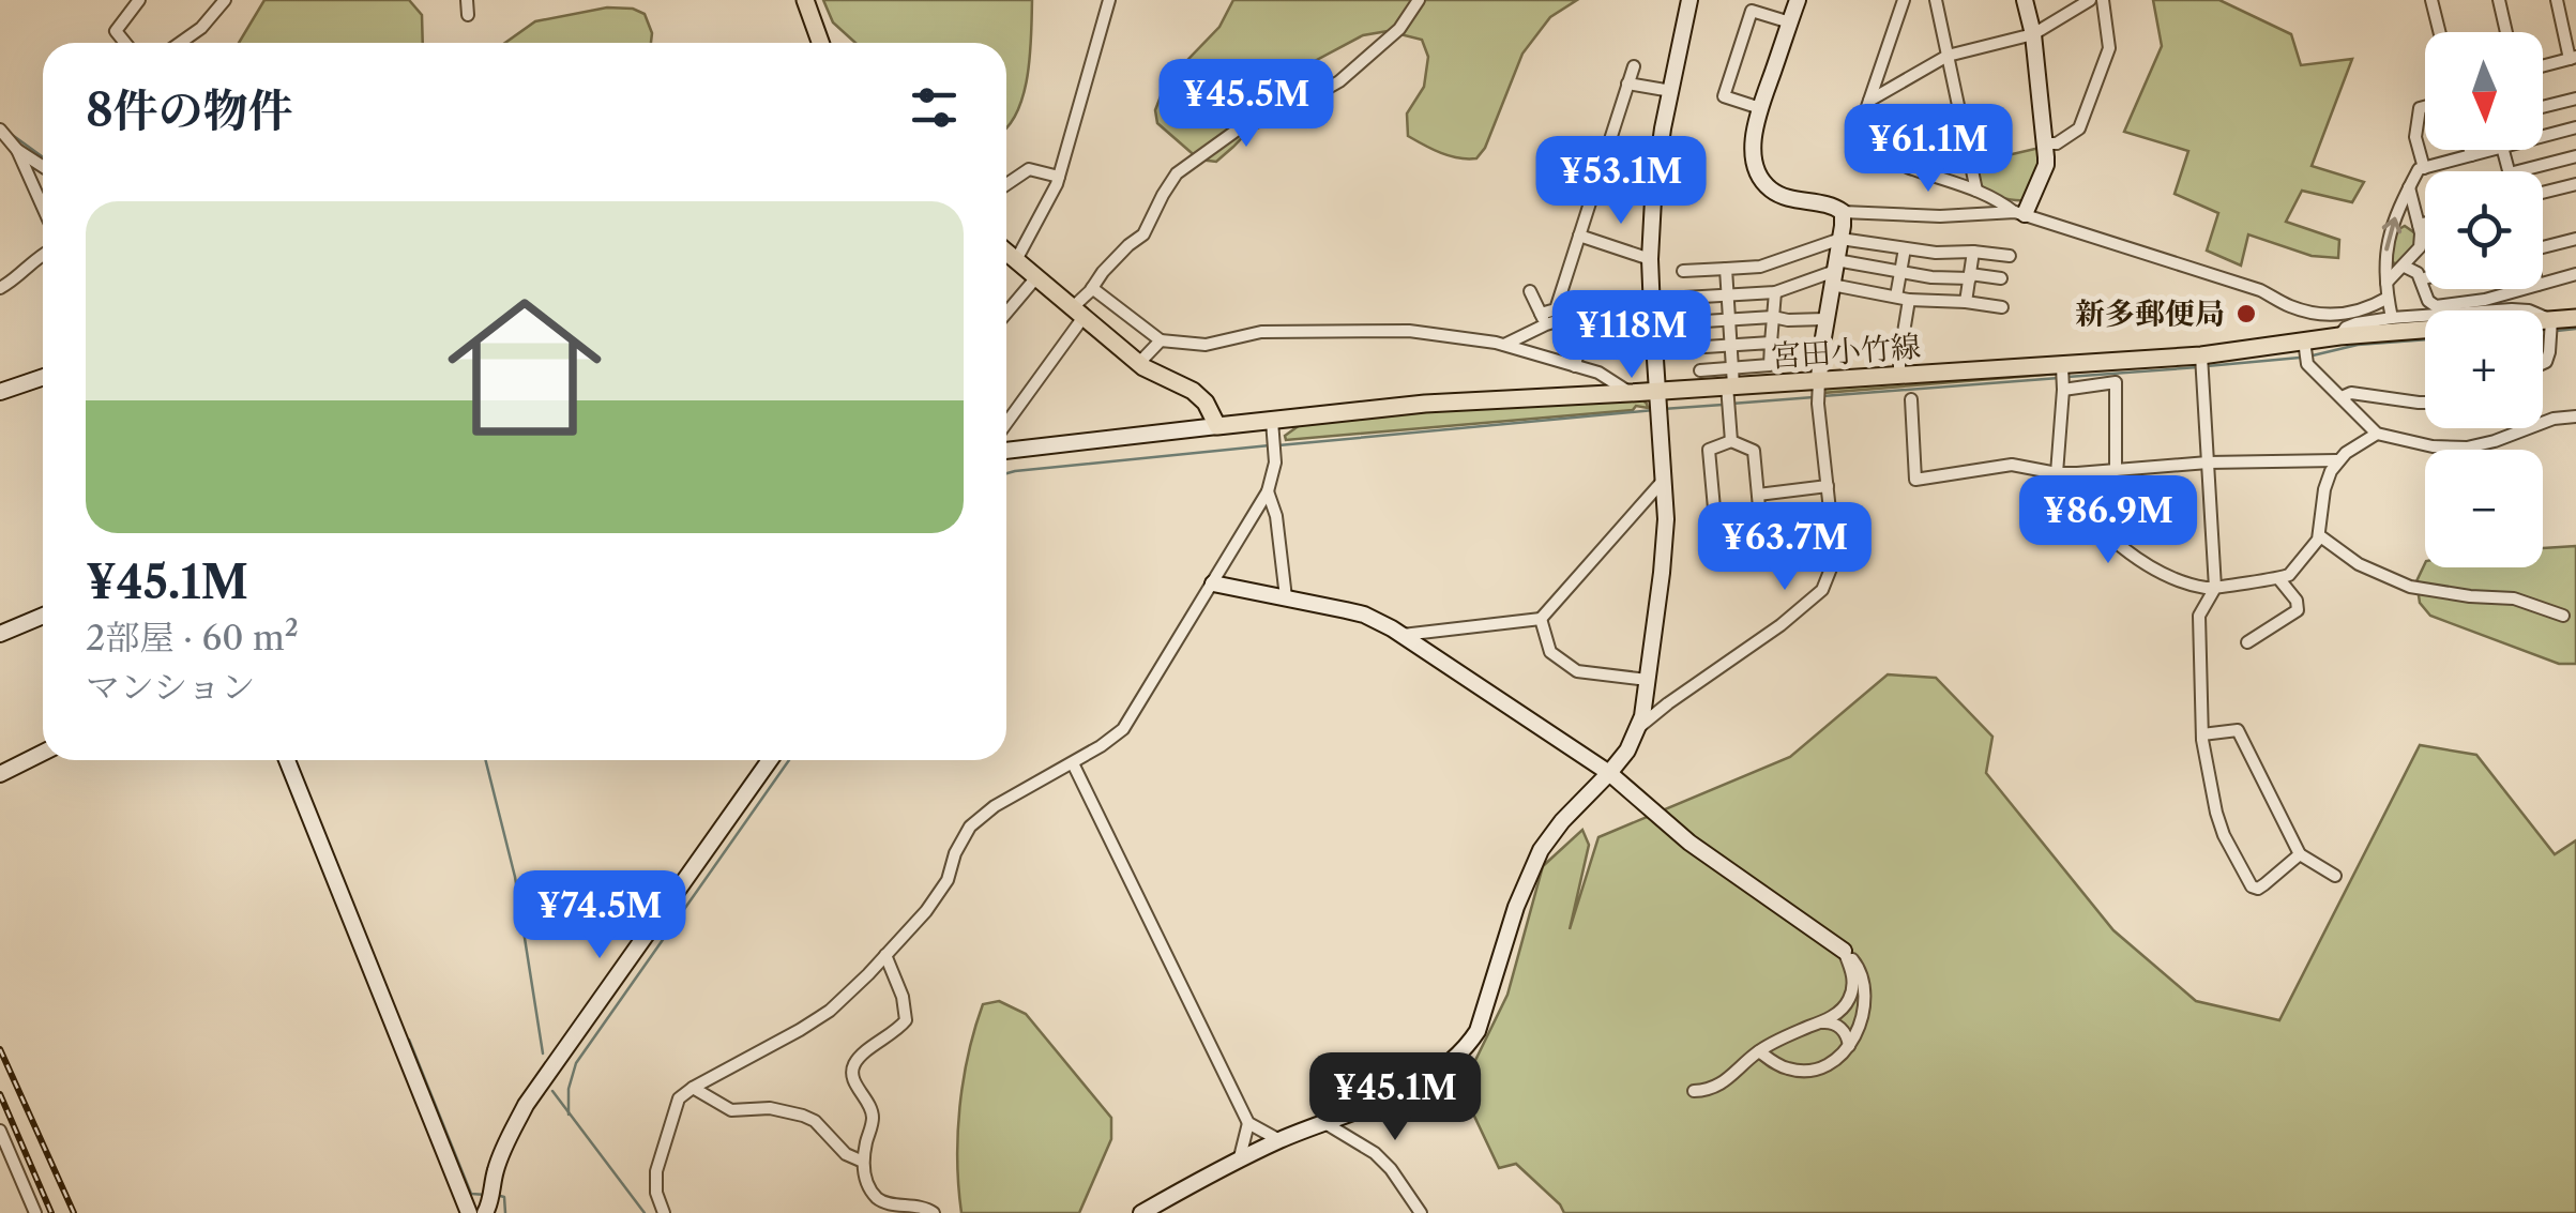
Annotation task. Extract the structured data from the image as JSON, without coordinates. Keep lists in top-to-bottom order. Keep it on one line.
{"streets":{"main road":["宮田小竹線"]},"places":["新多郵便局"],"north":"bottom","page":{"map_buttons":["+","−"],"heading":"8件の物件","price":["¥45.5M","¥61.1M","¥53.1M","¥118M","¥86.9M","¥63.7M","¥74.5M","¥45.1M"],"list":[{"name":"¥45.1M","note":"2部屋 · 60 m² · マンション"}]}}
